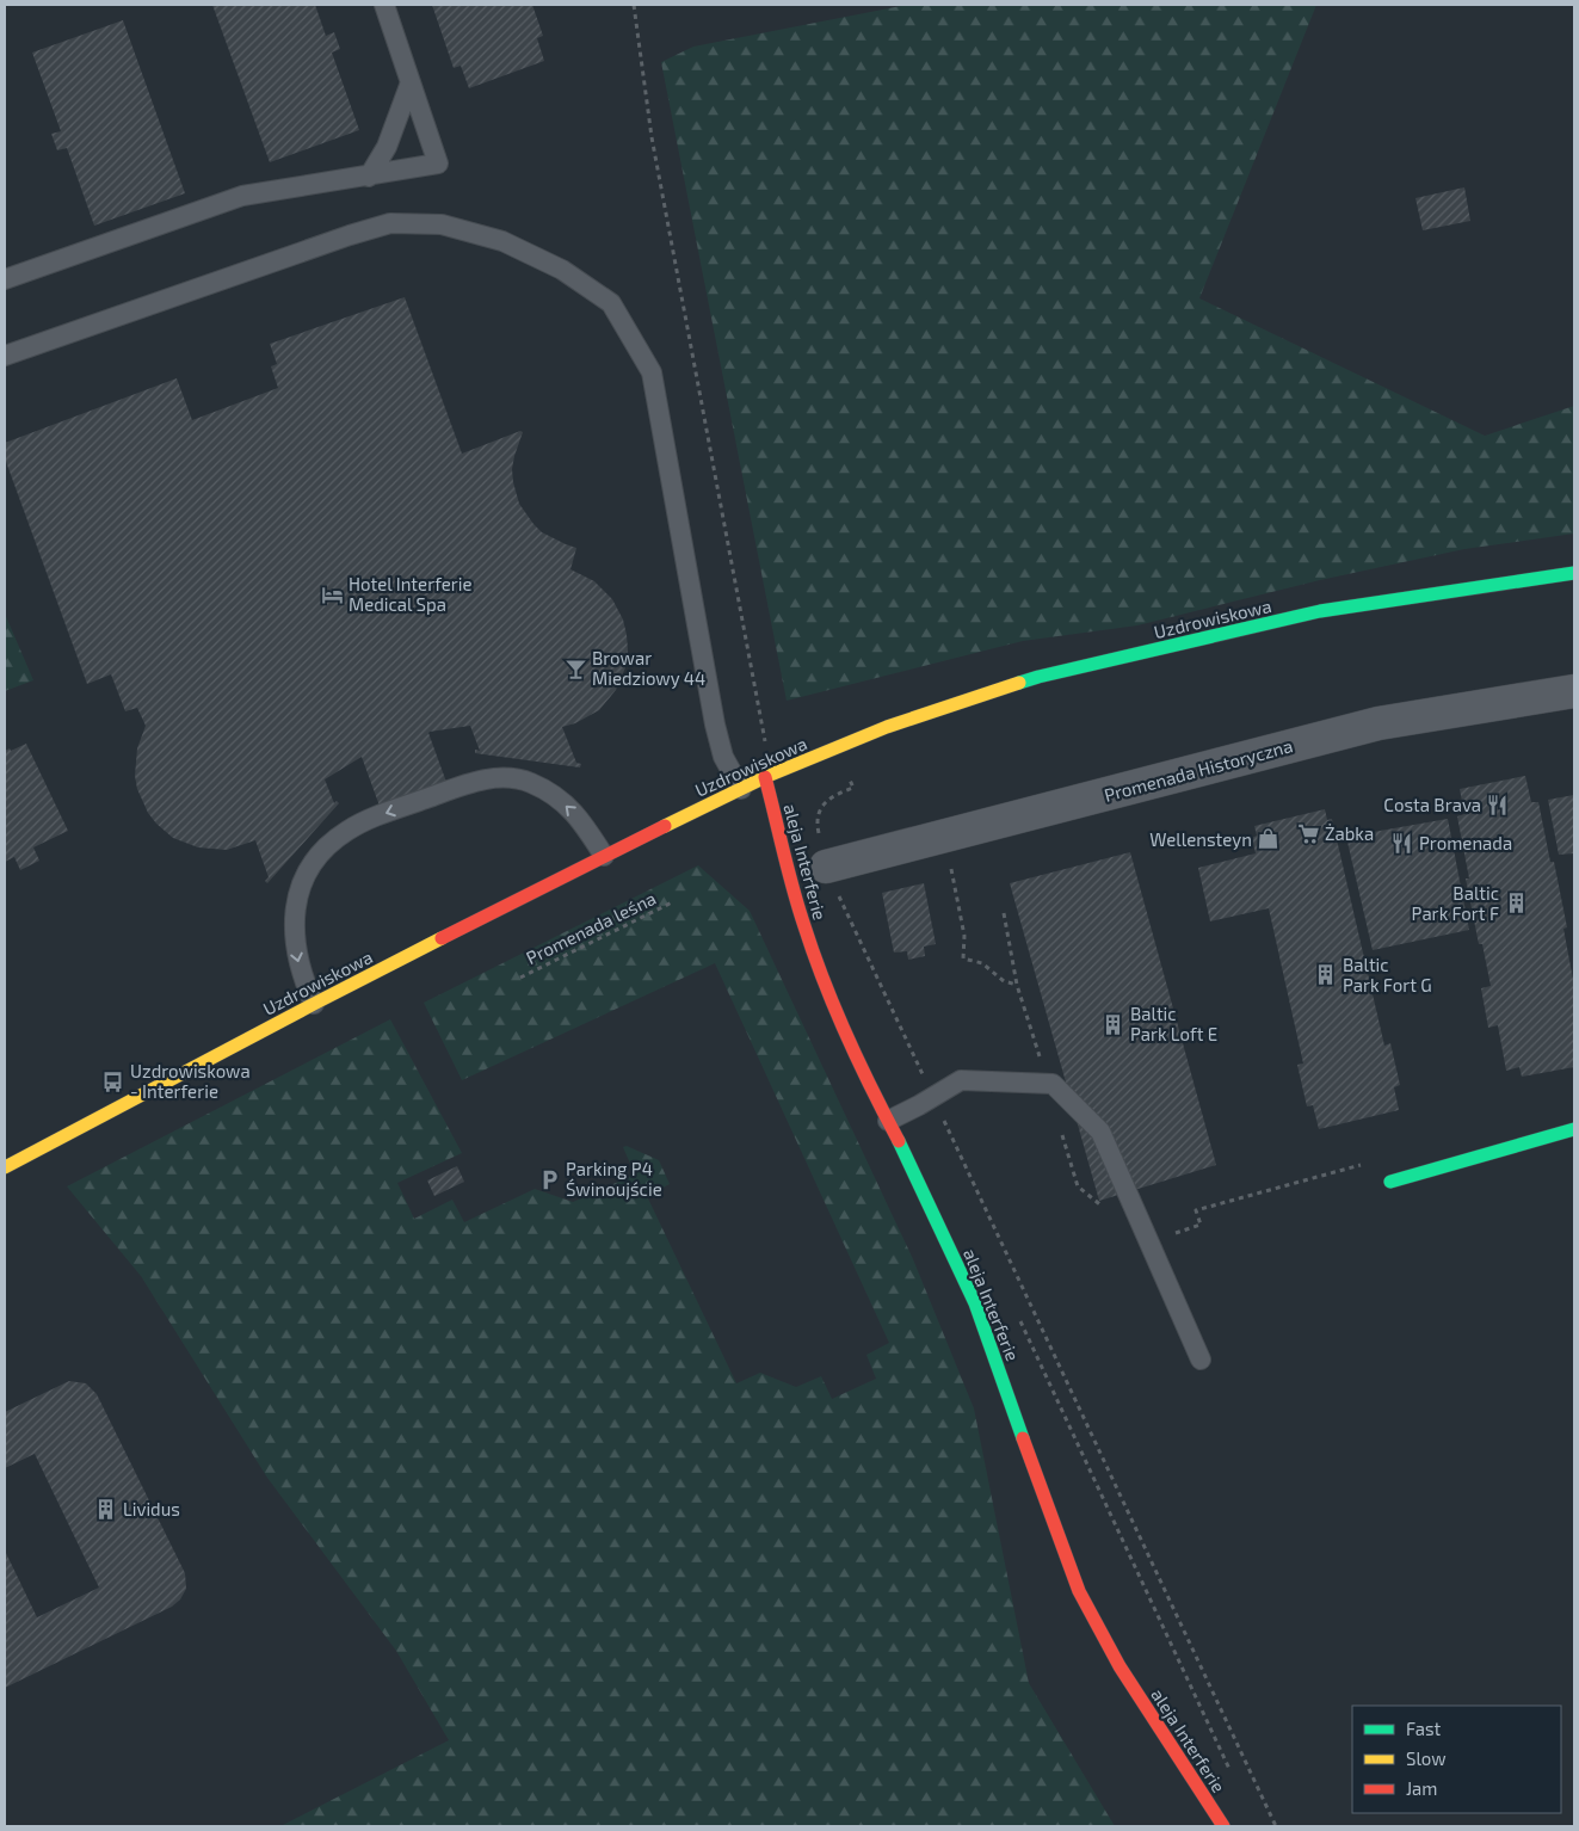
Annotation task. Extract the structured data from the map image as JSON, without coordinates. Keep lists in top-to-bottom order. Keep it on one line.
{"streets":{"street":["Uzdrowiskowa","Promenada Historyczna","aleja Interferie"],"path":["Promenada leśna"]},"crossings":[["Uzdrowiskowa","aleja Interferie"]],"places":{"hotel":["Hotel Interferie Medical Spa"],"bar":["Browar Miedziowy 44"],"restaurant":["Costa Brava","Promenada"],"supermarket":["Żabka"],"shop":["Wellensteyn"],"building":["Baltic Park Fort F","Baltic Park Fort G","Baltic Park Loft E","Lividus"],"bus stop":["Uzdrowiskowa - Interferie"],"parking":["Parking P4 Świnoujście"]},"legend":["Fast","Slow","Jam"]}
